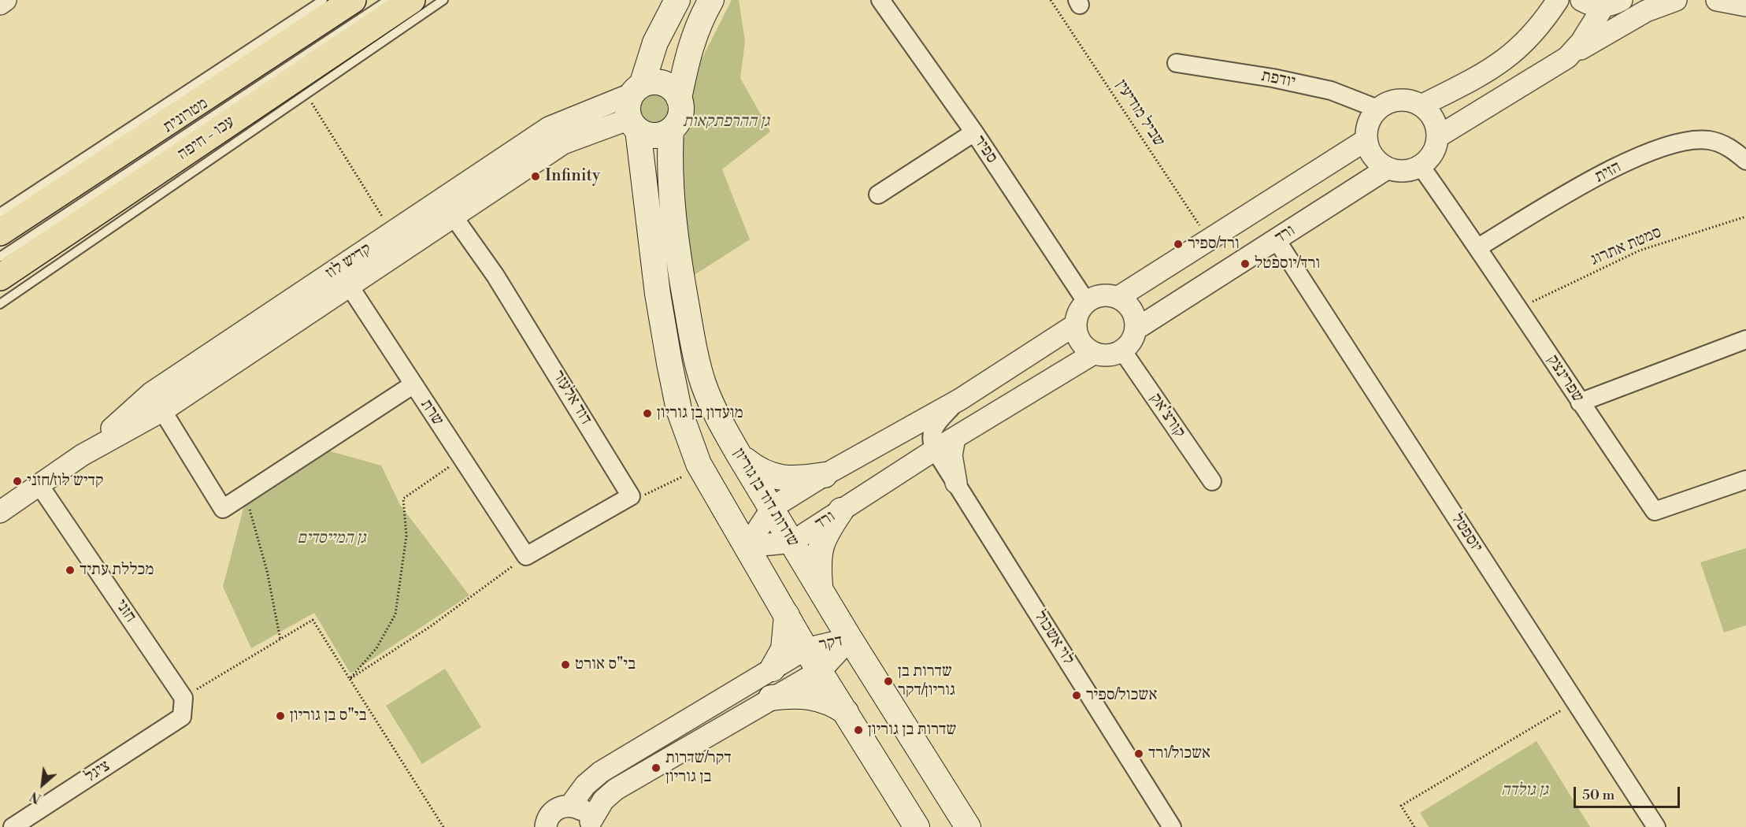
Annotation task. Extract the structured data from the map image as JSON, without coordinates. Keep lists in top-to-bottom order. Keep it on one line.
{"streets":{"highway":["עכו - חיפה"],"main road":["שדרות דוד בן גוריון"],"street":["יודפת","ספיר","הזית","ורד","קדיש לוז","שפרינצק","דוד אלעזר","שרת","קורצ'אק","יוספטל","חזני","לוי אשכול","דקר","ציגל"],"lane":["מטרונית"],"path":["שביל מודיעין","סמטת אתרוג"]},"crossings":[["יודפת","ורד"],["יודפת","שפרינצק"],["ספיר","ורד"],["ספיר","קורצ'אק"],["הזית","שפרינצק"],["ורד","שפרינצק"],["ורד","קורצ'אק"],["ורד","שדרות דוד בן גוריון"],["ורד","יוספטל"],["ורד","לוי אשכול"],["סמטת אתרוג","שפרינצק"],["קדיש לוז","דוד אלעזר"],["קדיש לוז","שרת"],["קדיש לוז","שדרות דוד בן גוריון"],["קדיש לוז","חזני"],["שדרות דוד בן גוריון","דקר"],["חזני","ציגל"]],"parks":["גן ההרפתקאות","גן המייסדים","גן גולדה"],"places":["Infinity","ורד/ספיר","ורד/יוספטל","מועדון בן גוריון","קדיש לוז/חזני","מכללת עתיד","בי\"ס אורט","שדרות בן גוריון/דקר","אשכול/ספיר","בי\"ס בן גוריון","שדרות בן גוריון","אשכול/ורד","דקר/שדרות בן גוריון"],"scale_bar":"50 m","north":"bottom left"}
